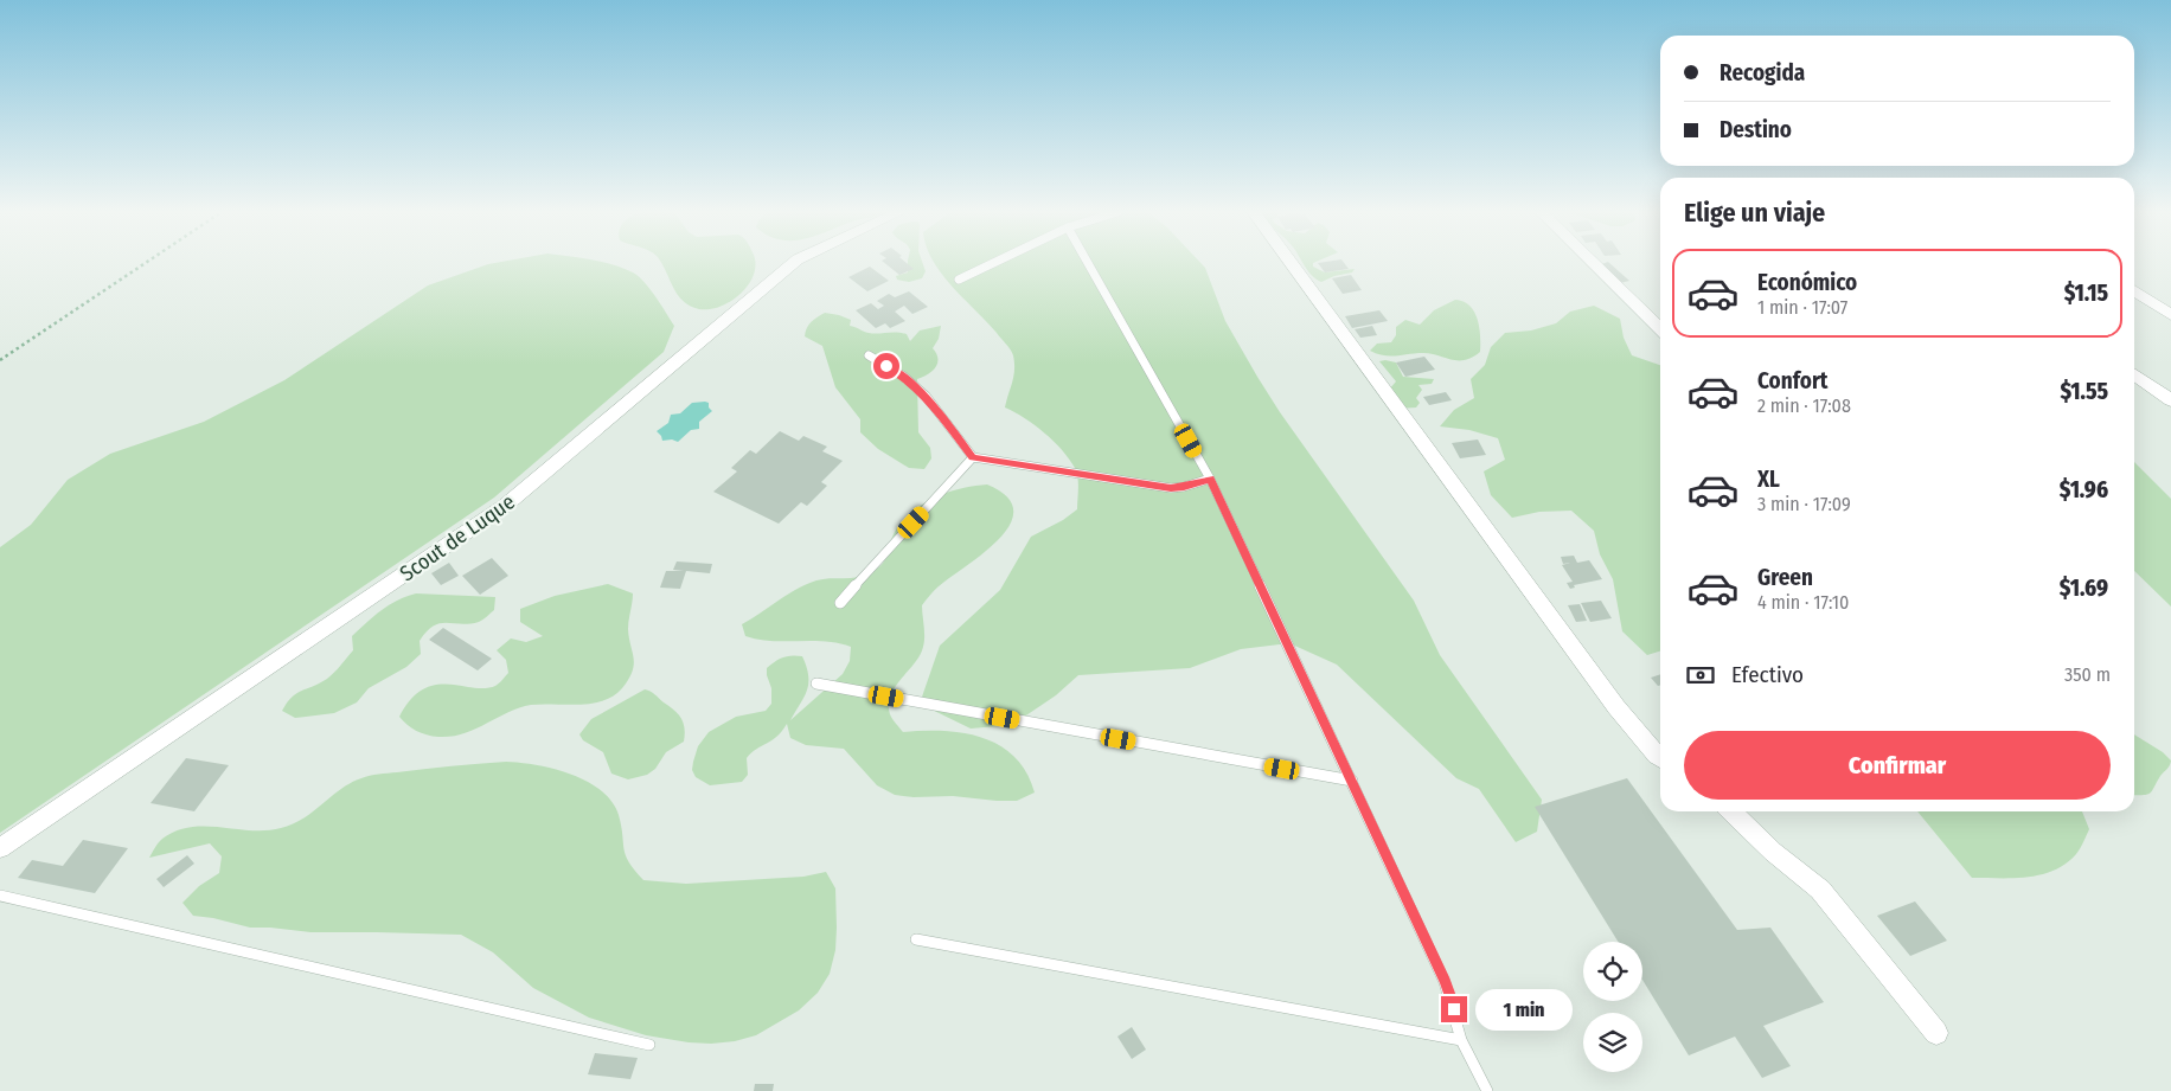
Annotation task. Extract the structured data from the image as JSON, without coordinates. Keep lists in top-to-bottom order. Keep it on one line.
{"streets":{"street":["Scout de Luque"]},"page":{"banner":["Recogida","Destino"],"heading":"Elige un viaje","list":[{"name":"Económico","note":"1 min · 17:07","value":"$1.15"},{"name":"Confort","note":"2 min · 17:08","value":"$1.55"},{"name":"XL","note":"3 min · 17:09","value":"$1.96"},{"name":"Green","note":"4 min · 17:10","value":"$1.69"}],"pay":["Efectivo","350 m"],"buttons":"Confirmar","bubble":"1 min"}}
